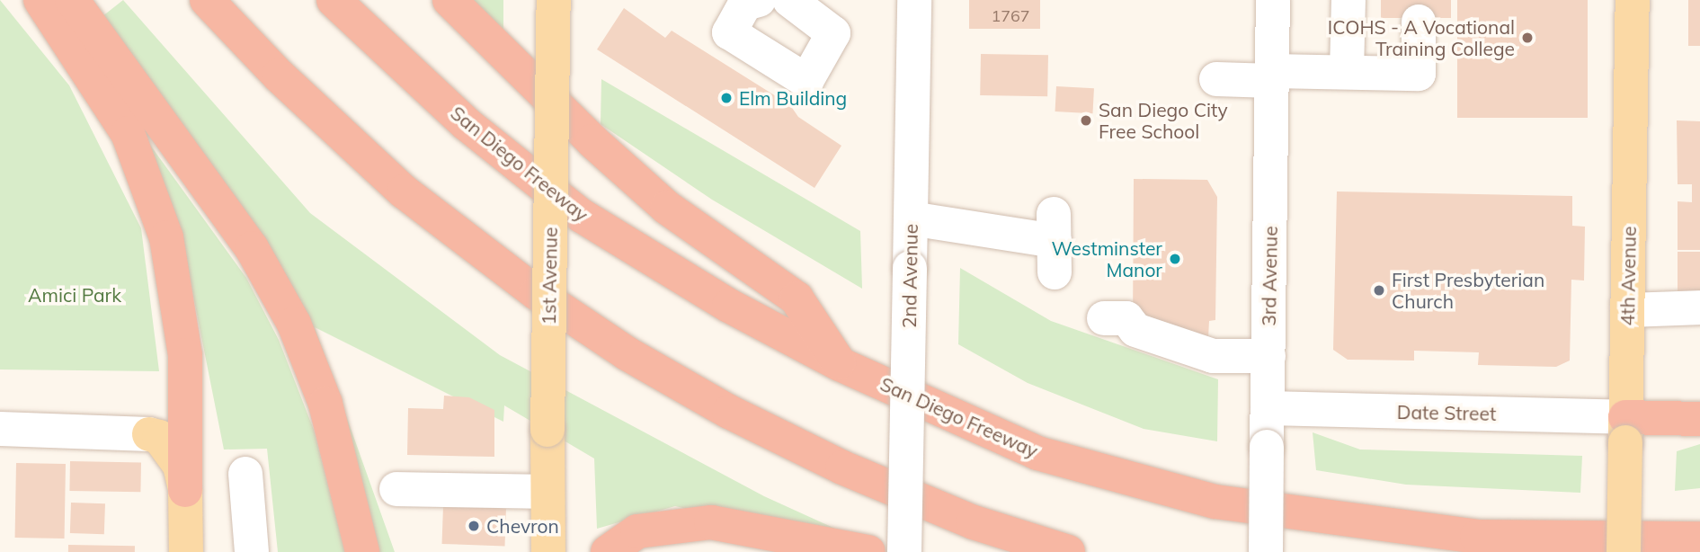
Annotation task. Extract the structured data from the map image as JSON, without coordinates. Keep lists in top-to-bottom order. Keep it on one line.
{"streets":{"highway":["San Diego Freeway"],"main road":["1st Avenue","4th Avenue"],"street":["2nd Avenue","3rd Avenue","Date Street"]},"crossings":[["3rd Avenue","Date Street"],["4th Avenue","Date Street"]],"parks":["Amici Park"],"places":["ICOHS - A Vocational Training College","Elm Building","San Diego City Free School","Westminster Manor","First Presbyterian Church","Chevron"],"house_numbers":["1767"]}
